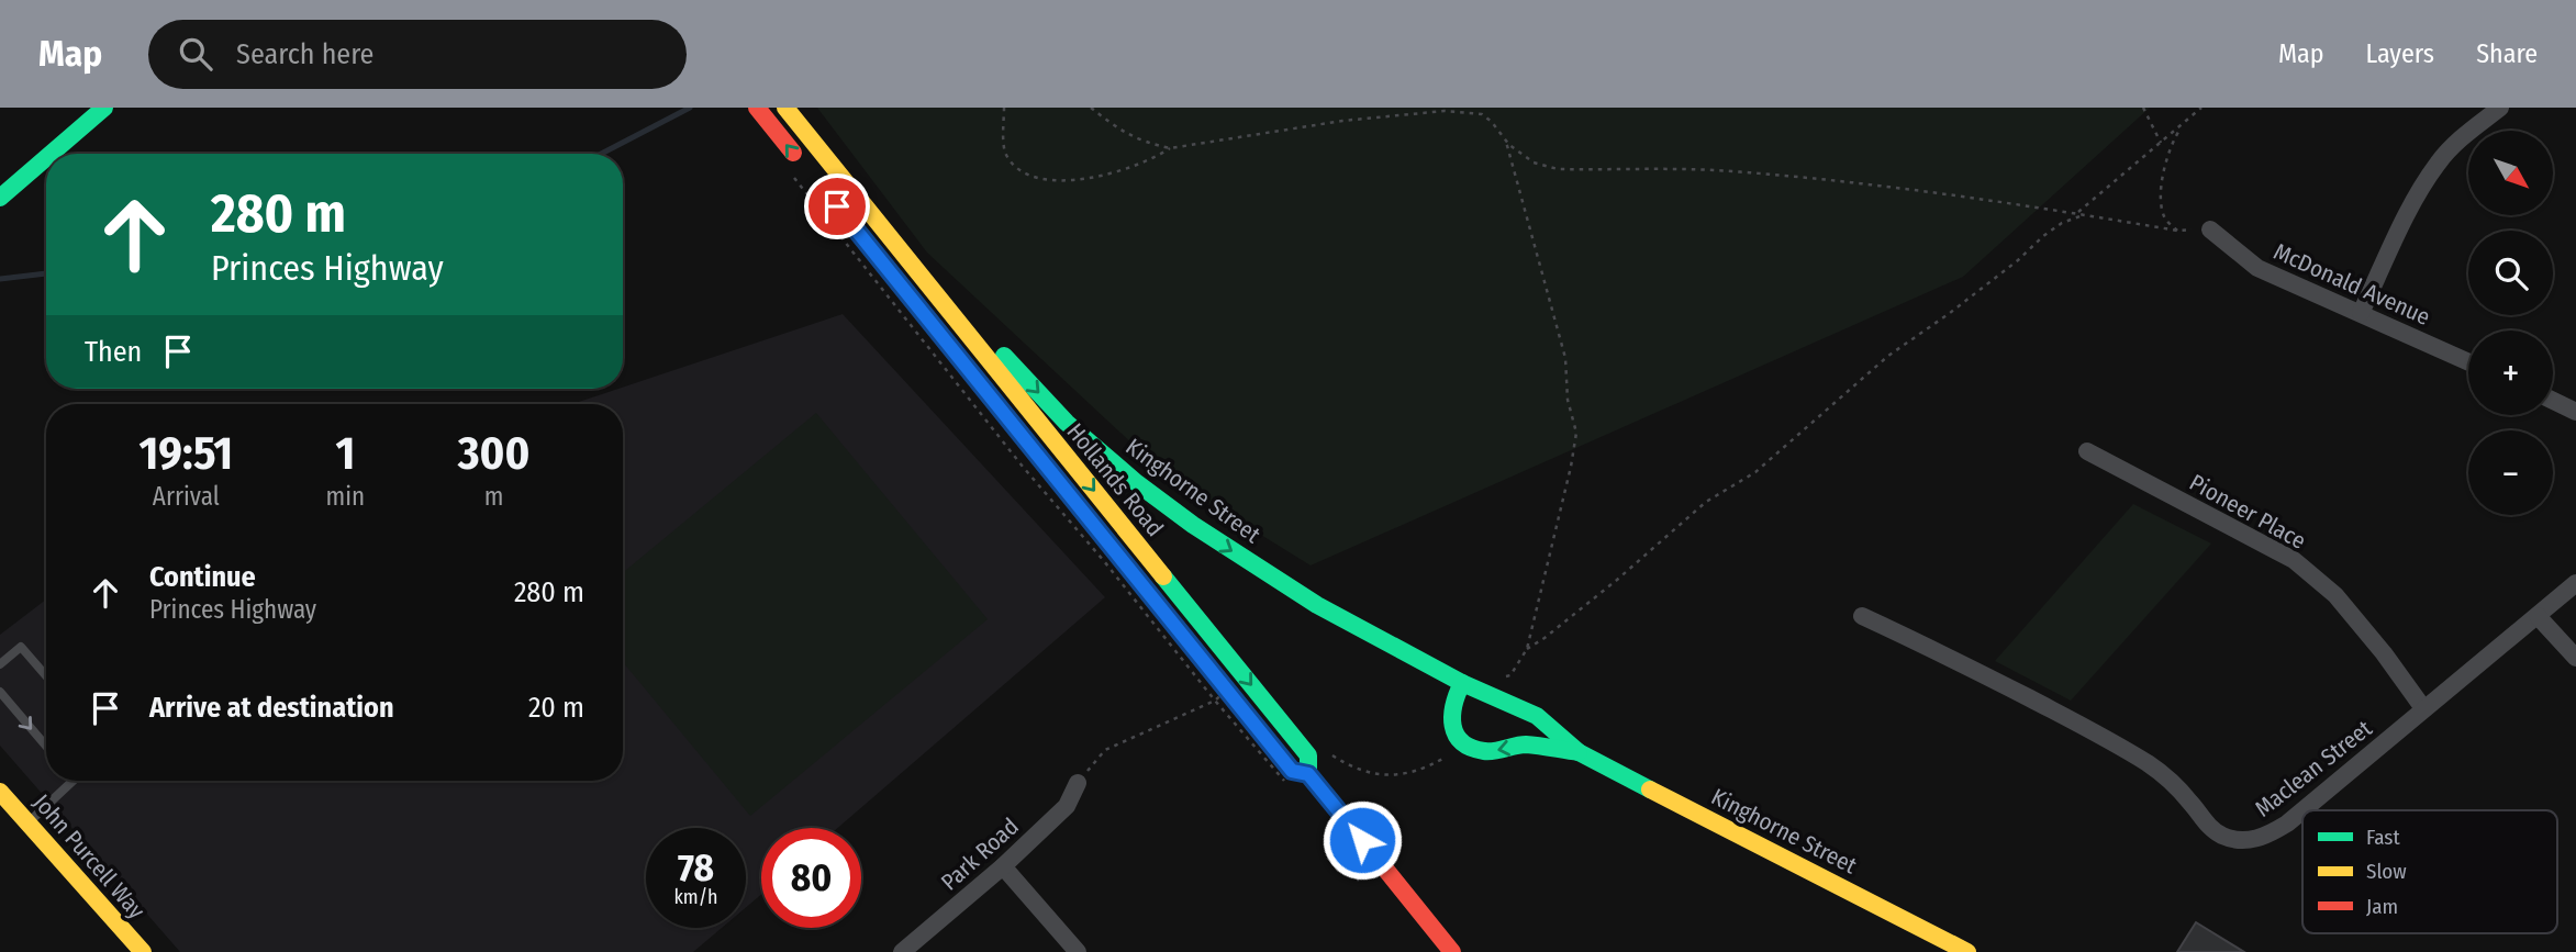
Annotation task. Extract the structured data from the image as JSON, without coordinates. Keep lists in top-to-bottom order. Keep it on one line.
{"streets":{"main road":["Hollands Road","Kinghorne Street","John Purcell Way"],"street":["McDonald Avenue","Pioneer Place","Maclean Street","Park Road"]},"crossings":[["Hollands Road","Kinghorne Street"],["Pioneer Place","Maclean Street"]],"one_way":["Hollands Road"],"legend":["Fast","Slow","Jam"],"north":"bottom right","page":{"header":"Map","search":"Search here","nav":["Map","Layers","Share"],"map_buttons":["+","−"],"turn":["280 m","Princes Highway"],"then":"Then","eta":["19:51","Arrival","1","min","300","m"],"list":[{"name":"Continue","note":"Princes Highway","value":"280 m"},{"name":"Arrive at destination","value":"20 m"}],"speed":"78 km/h","limit":"80"}}
